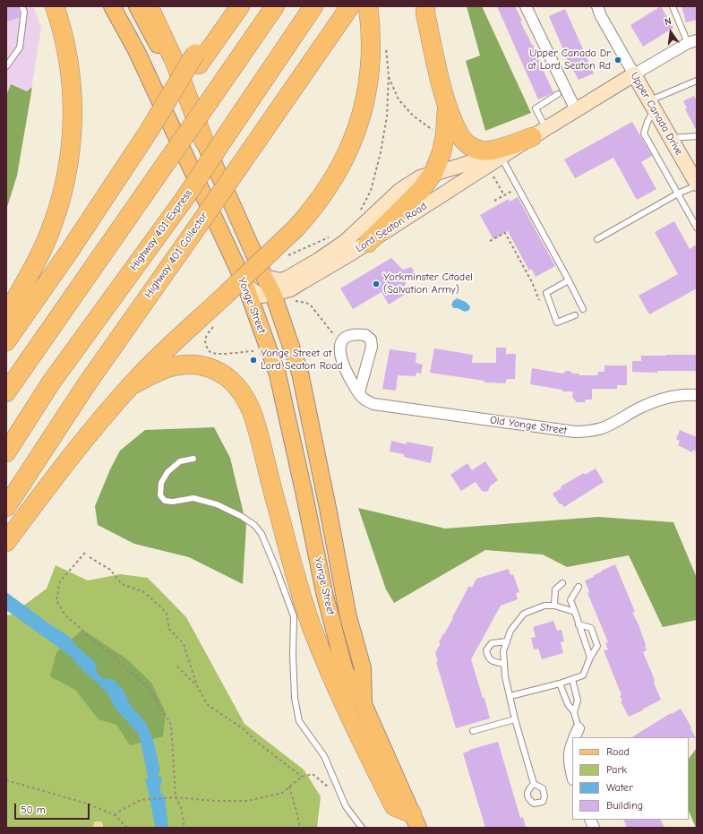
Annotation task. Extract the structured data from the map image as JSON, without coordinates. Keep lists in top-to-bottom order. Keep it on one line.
{"streets":{"highway":["Highway 401 Express","Highway 401 Collector"],"main road":["Yonge Street"],"street":["Upper Canada Drive","Lord Seaton Road","Old Yonge Street"]},"crossings":[["Upper Canada Drive","Lord Seaton Road"],["Lord Seaton Road","Yonge Street"]],"places":["Upper Canada Dr at Lord Seaton Rd","Yorkminster Citadel (Salvation Army)","Yonge Street at Lord Seaton Road"],"legend":["Road","Park","Water","Building"],"scale_bar":"50 m","north":"top"}
